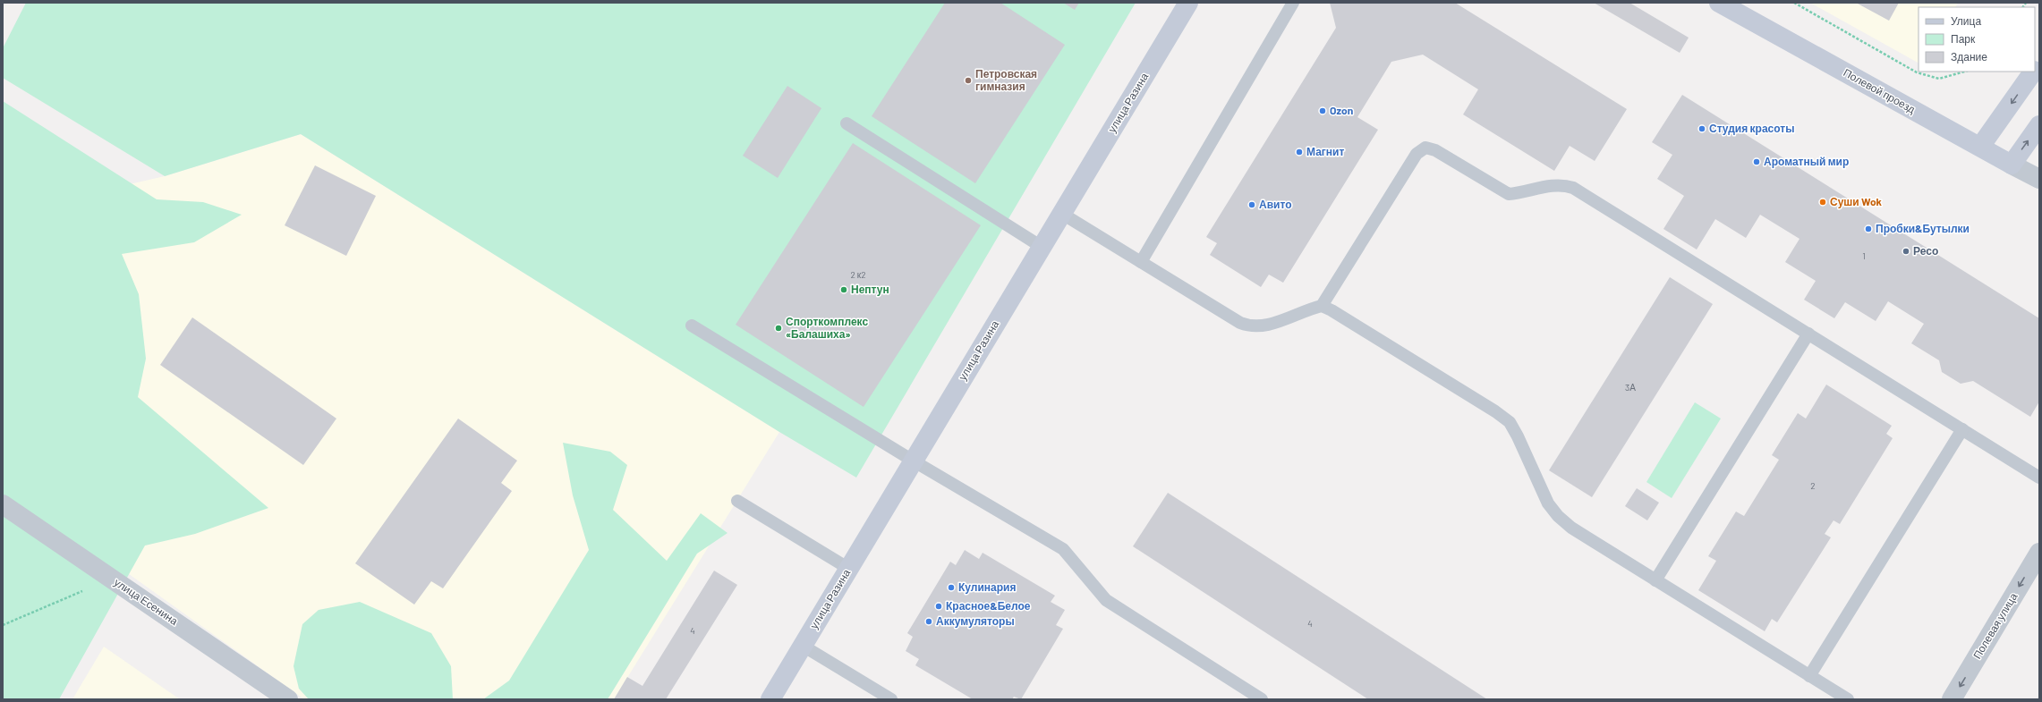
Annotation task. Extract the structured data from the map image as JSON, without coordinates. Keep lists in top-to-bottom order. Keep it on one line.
{"streets":{"main road":["Полевой проезд","улица Разина"],"street":["улица Есенина","Полевая улица"]},"one_way":["Полевая улица"],"places":["Петровская гимназия","Ozon","Студия красоты","Магнит","Ароматный мир","Суши Wok","Авито","Пробки&Бутылки","Ресо","Нептун","Спорткомплекс «Балашиха»","Кулинария","Красное&Белое","Аккумуляторы"],"house_numbers":["1","2 к2","3А","2","4","4"],"legend":["Улица","Парк","Здание"]}
